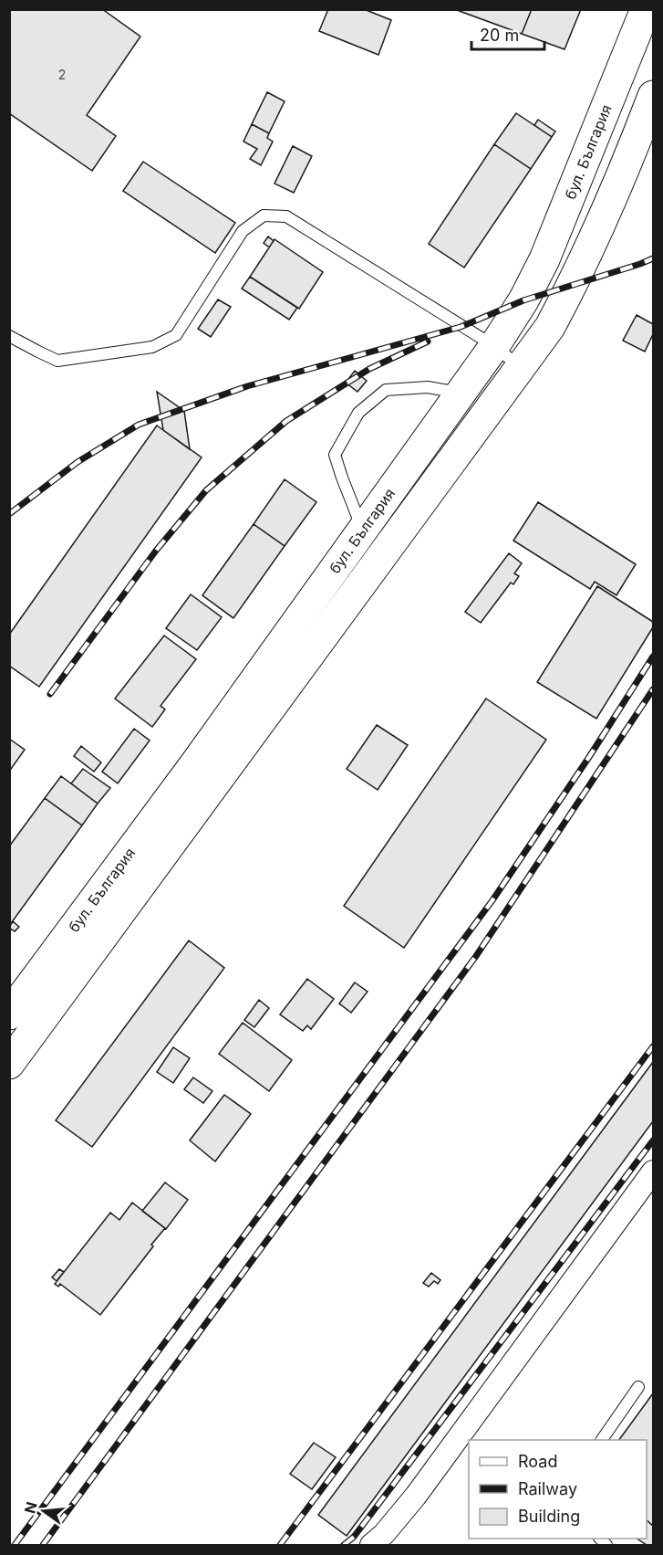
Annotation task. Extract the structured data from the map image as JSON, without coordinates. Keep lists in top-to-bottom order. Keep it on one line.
{"streets":{"street":["бул. България"]},"house_numbers":["2"],"legend":["Road","Railway","Building"],"scale_bar":"20 m","north":"left"}
